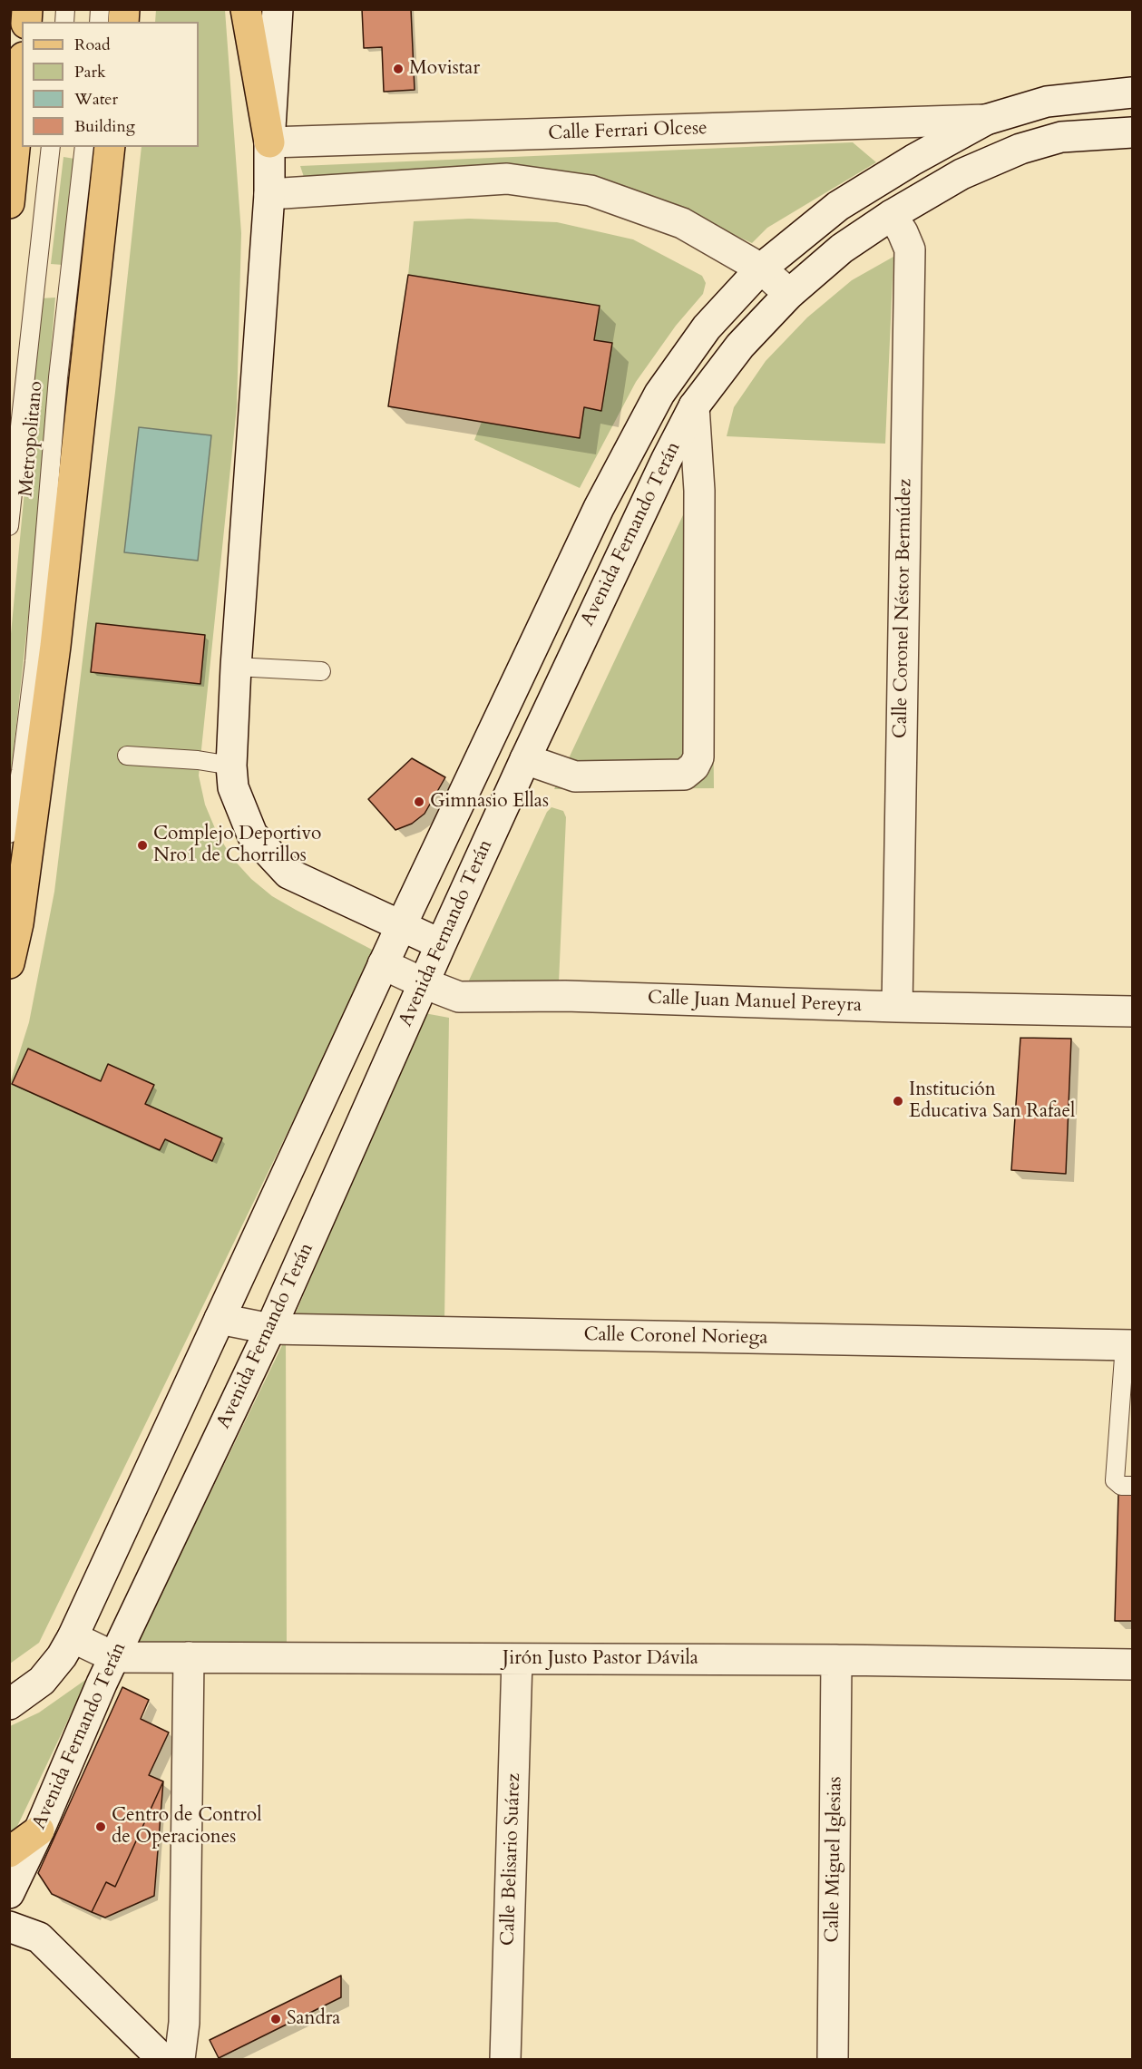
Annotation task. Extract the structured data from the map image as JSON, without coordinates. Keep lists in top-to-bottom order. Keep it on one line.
{"streets":{"street":["Calle Ferrari Olcese","Avenida Fernando Terán","Calle Coronel Néstor Bermúdez","Calle Juan Manuel Pereyra","Calle Coronel Noriega","Jirón Justo Pastor Dávila","Calle Belisario Suárez","Calle Miguel Iglesias"],"lane":["Metropolitano"]},"crossings":[["Calle Ferrari Olcese","Avenida Fernando Terán"],["Avenida Fernando Terán","Calle Coronel Néstor Bermúdez"],["Avenida Fernando Terán","Calle Juan Manuel Pereyra"],["Avenida Fernando Terán","Calle Coronel Noriega"],["Avenida Fernando Terán","Jirón Justo Pastor Dávila"],["Calle Coronel Néstor Bermúdez","Calle Juan Manuel Pereyra"],["Jirón Justo Pastor Dávila","Calle Belisario Suárez"],["Jirón Justo Pastor Dávila","Calle Miguel Iglesias"]],"places":["Movistar","Gimnasio Ellas","Complejo Deportivo Nro1 de Chorrillos","Institución Educativa San Rafael","Centro de Control de Operaciones","Sandra"],"legend":["Road","Park","Water","Building"]}
